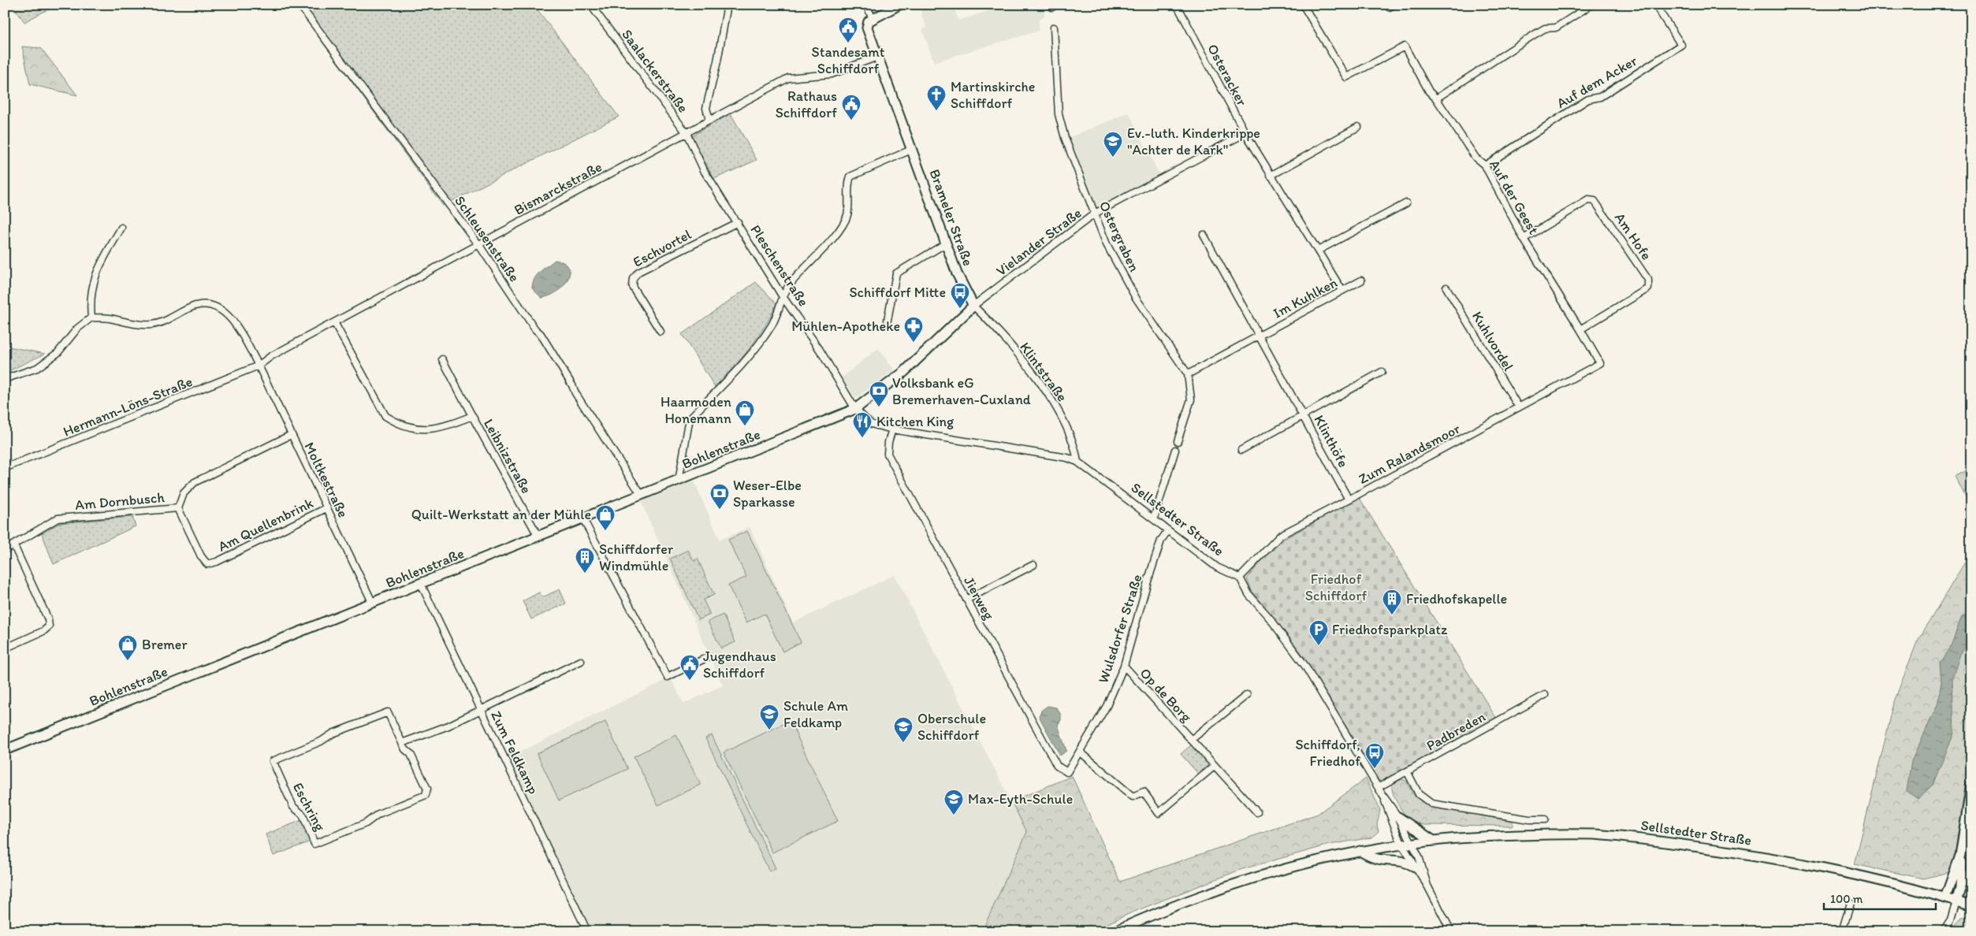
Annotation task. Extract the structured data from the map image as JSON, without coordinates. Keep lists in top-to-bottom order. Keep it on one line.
{"streets":{"street":["Saalackerstraße","Osteracker","Auf dem Acker","Bismarckstraße","Auf der Geest","Brameler Straße","Ostergraben","Am Hofe","Schleusenstraße","Vielander Straße","Eschvortel","Pleschenstraße","Im Kuhlken","Kuhlvordel","Klintstraße","Hermann-Löns-Straße","Klinthöfe","Bohlenstraße","Zum Ralandsmoor","Leibnizstraße","Moltkestraße","Am Dornbusch","Sellstedter Straße","Am Quellenbrink","Jierweg","Wulsdorfer Straße","Op de Borg","Padbreden","Zum Feldkamp","Eschring"]},"crossings":[["Saalackerstraße","Bismarckstraße"],["Saalackerstraße","Pleschenstraße"],["Osteracker","Vielander Straße"],["Osteracker","Im Kuhlken"],["Auf dem Acker","Auf der Geest"],["Bismarckstraße","Brameler Straße"],["Bismarckstraße","Schleusenstraße"],["Bismarckstraße","Pleschenstraße"],["Bismarckstraße","Hermann-Löns-Straße"],["Bismarckstraße","Leibnizstraße"],["Bismarckstraße","Moltkestraße"],["Auf der Geest","Am Hofe"],["Auf der Geest","Zum Ralandsmoor"],["Brameler Straße","Vielander Straße"],["Brameler Straße","Klintstraße"],["Ostergraben","Vielander Straße"],["Ostergraben","Im Kuhlken"],["Schleusenstraße","Bohlenstraße"],["Vielander Straße","Klintstraße"],["Eschvortel","Pleschenstraße"],["Pleschenstraße","Bohlenstraße"],["Pleschenstraße","Sellstedter Straße"],["Im Kuhlken","Klinthöfe"],["Kuhlvordel","Zum Ralandsmoor"],["Klintstraße","Sellstedter Straße"],["Hermann-Löns-Straße","Moltkestraße"],["Klinthöfe","Zum Ralandsmoor"],["Bohlenstraße","Leibnizstraße"],["Bohlenstraße","Moltkestraße"],["Bohlenstraße","Sellstedter Straße"],["Bohlenstraße","Zum Feldkamp"],["Zum Ralandsmoor","Sellstedter Straße"],["Moltkestraße","Am Dornbusch"],["Moltkestraße","Am Quellenbrink"],["Am Dornbusch","Am Quellenbrink"],["Sellstedter Straße","Jierweg"],["Sellstedter Straße","Wulsdorfer Straße"],["Jierweg","Wulsdorfer Straße"],["Wulsdorfer Straße","Op de Borg"]],"parks":["Friedhof Schiffdorf"],"places":{"public building":["Standesamt Schiffdorf","Rathaus Schiffdorf","Jugendhaus Schiffdorf"],"church":["Martinskirche Schiffdorf"],"school or university":["Ev.-luth. Kinderkrippe \"Achter de Kark\"","Schule Am Feldkamp","Oberschule Schiffdorf","Max-Eyth-Schule"],"bus stop":["Schiffdorf Mitte","Schiffdorf, Friedhof"],"pharmacy":["Mühlen-Apotheke"],"bank":["Volksbank eG Bremerhaven-Cuxland","Weser-Elbe Sparkasse"],"shop":["Haarmoden Honemann","Quilt-Werkstatt an der Mühle","Bremer"],"restaurant":["Kitchen King"],"building":["Schiffdorfer Windmühle","Friedhofskapelle"],"parking":["Friedhofsparkplatz"]},"scale_bar":"100 m"}
